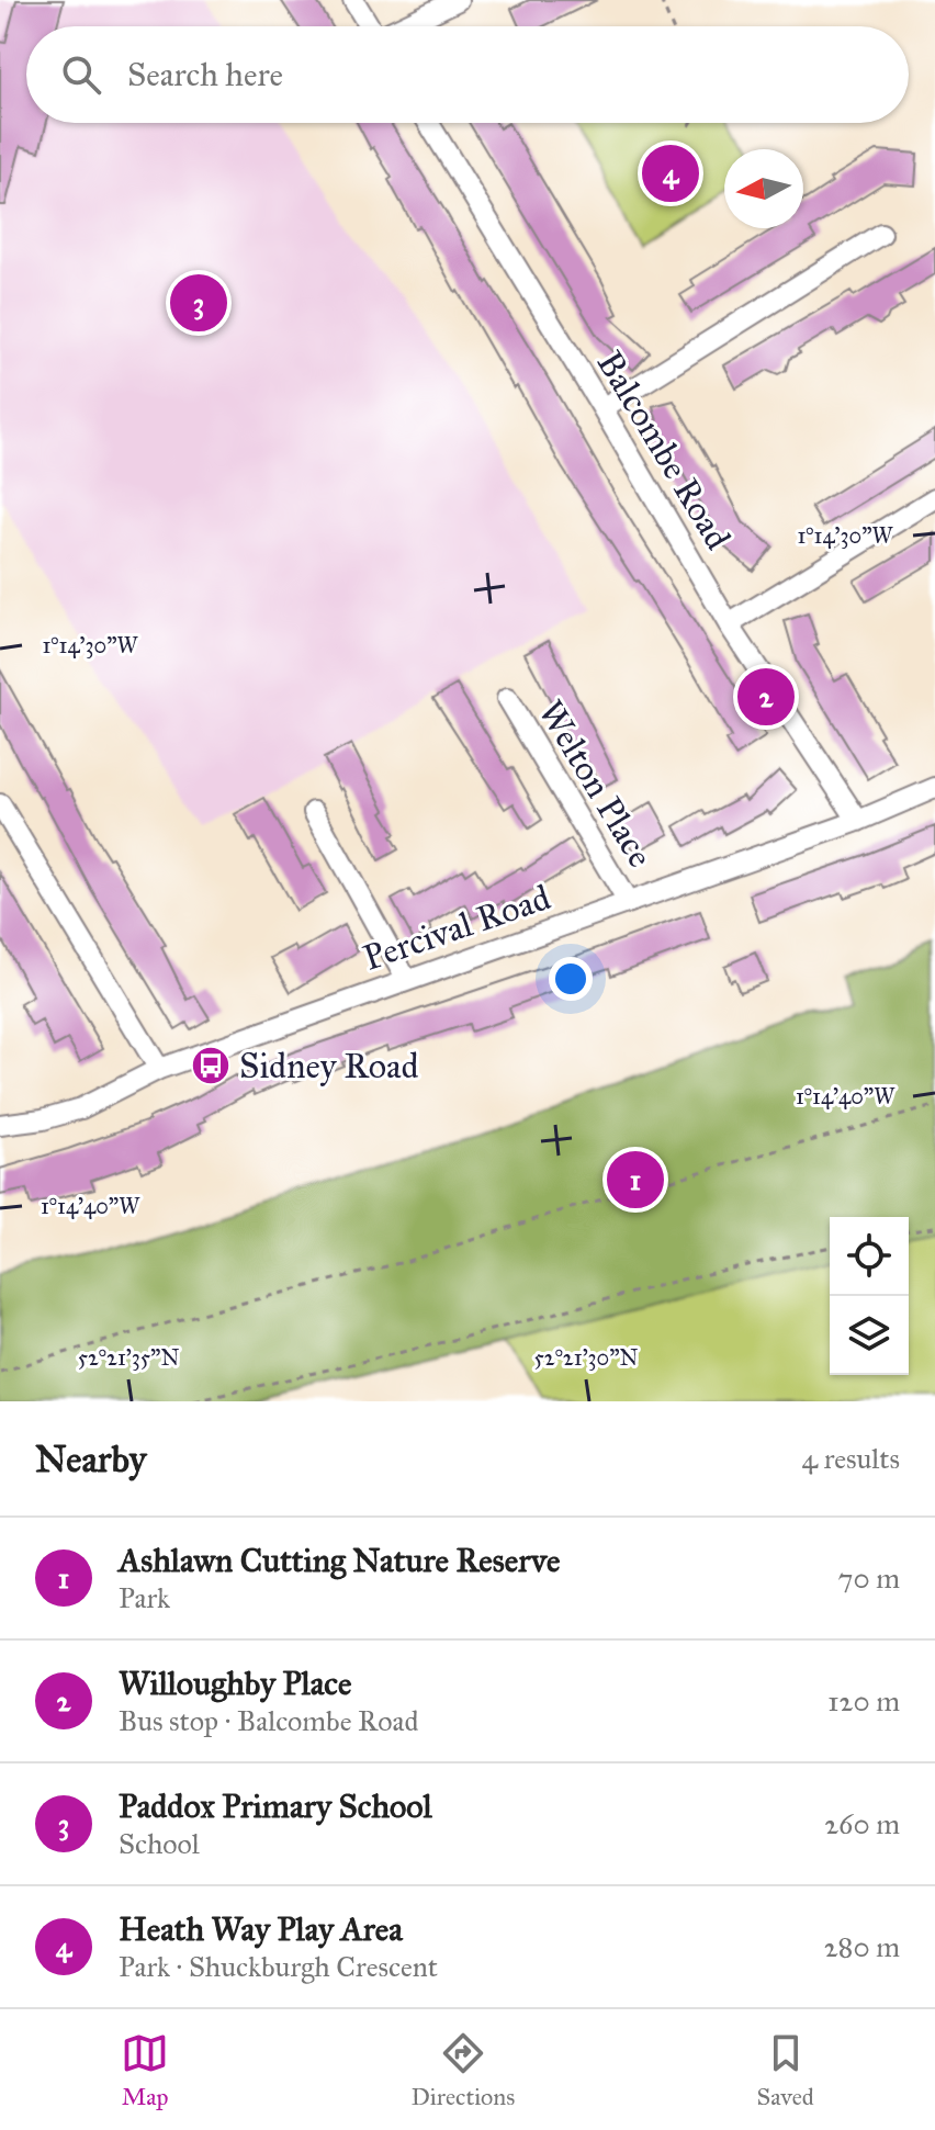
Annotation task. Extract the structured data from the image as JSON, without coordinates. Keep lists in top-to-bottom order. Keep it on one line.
{"streets":{"street":["Balcombe Road","Welton Place","Percival Road"]},"crossings":[["Balcombe Road","Percival Road"],["Welton Place","Percival Road"]],"places":{"bus stop":["Sidney Road"]},"north":"left","page":{"search":"Search here","pins":["4","3","2","1"],"heading":["Nearby","4 results"],"list":[{"mark":"1","name":"Ashlawn Cutting Nature Reserve","note":"Park","value":"70 m"},{"mark":"2","name":"Willoughby Place","note":"Bus stop · Balcombe Road","value":"120 m"},{"mark":"3","name":"Paddox Primary School","note":"School","value":"260 m"},{"mark":"4","name":"Heath Way Play Area","note":"Park · Shuckburgh Crescent","value":"280 m"}],"nav":["Map","Directions","Saved"]},"coordinates":["1°14'30\"W","1°14'40\"W","52°21'35\"N","52°21'30\"N"]}
